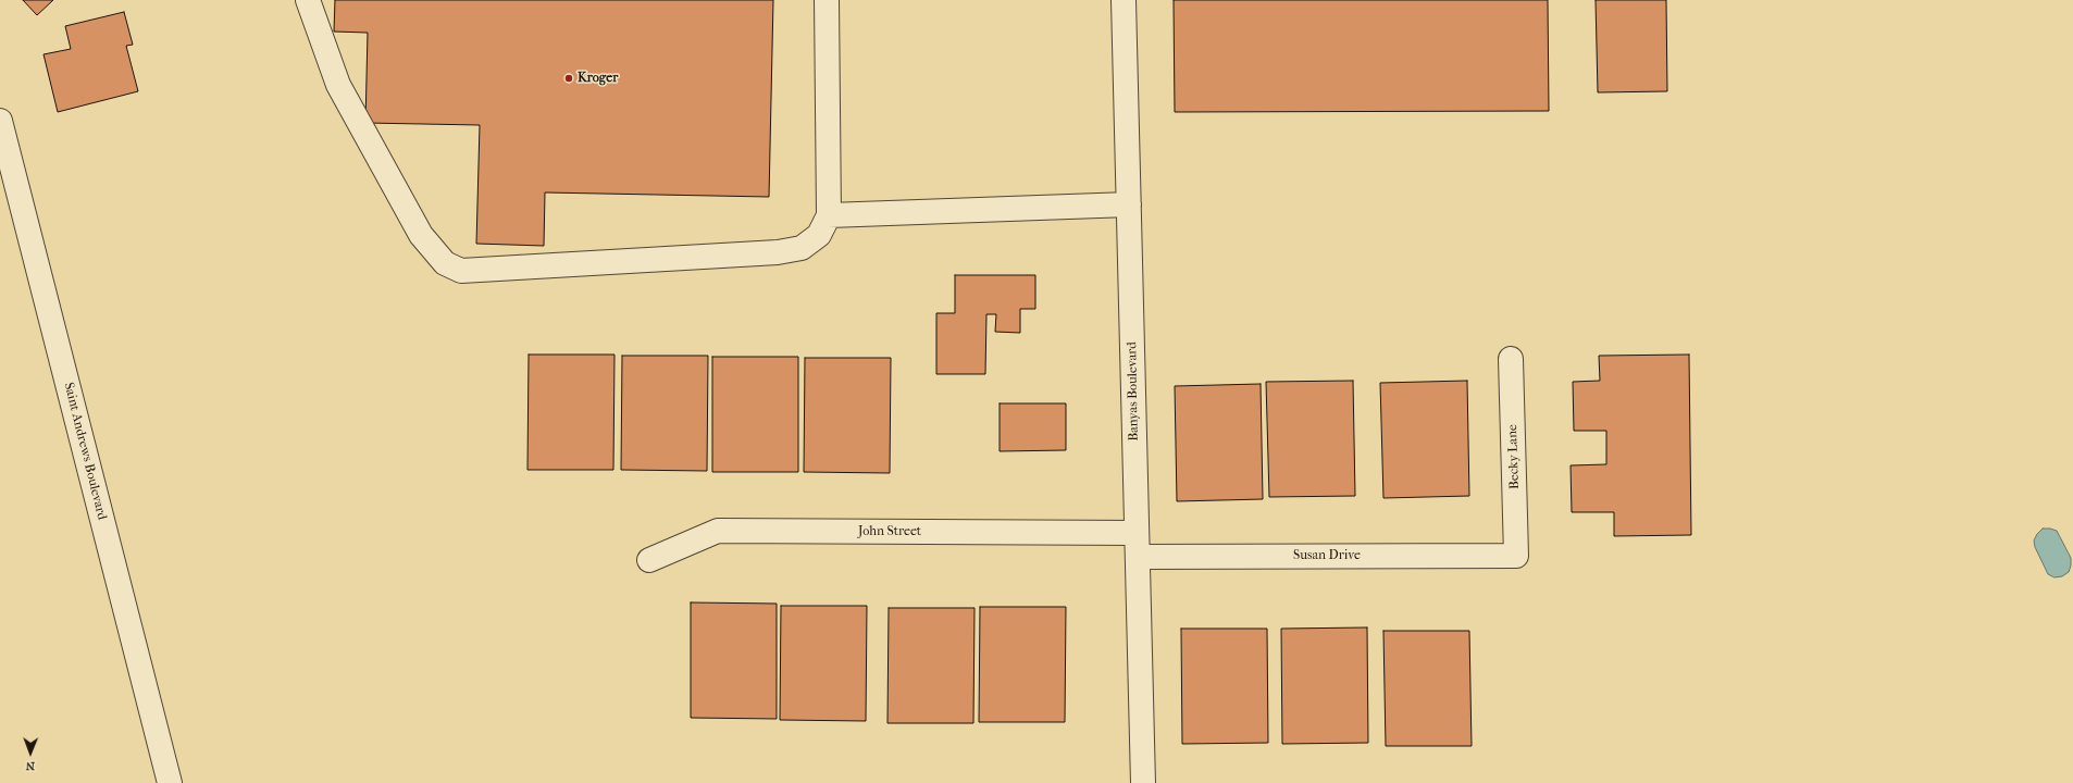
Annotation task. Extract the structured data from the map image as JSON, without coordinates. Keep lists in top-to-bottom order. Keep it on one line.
{"streets":{"street":["Banyas Boulevard","Saint Andrews Boulevard","Becky Lane","John Street","Susan Drive"]},"crossings":[["Banyas Boulevard","John Street"],["Banyas Boulevard","Susan Drive"],["Becky Lane","Susan Drive"]],"places":["Kroger"],"north":"bottom"}
